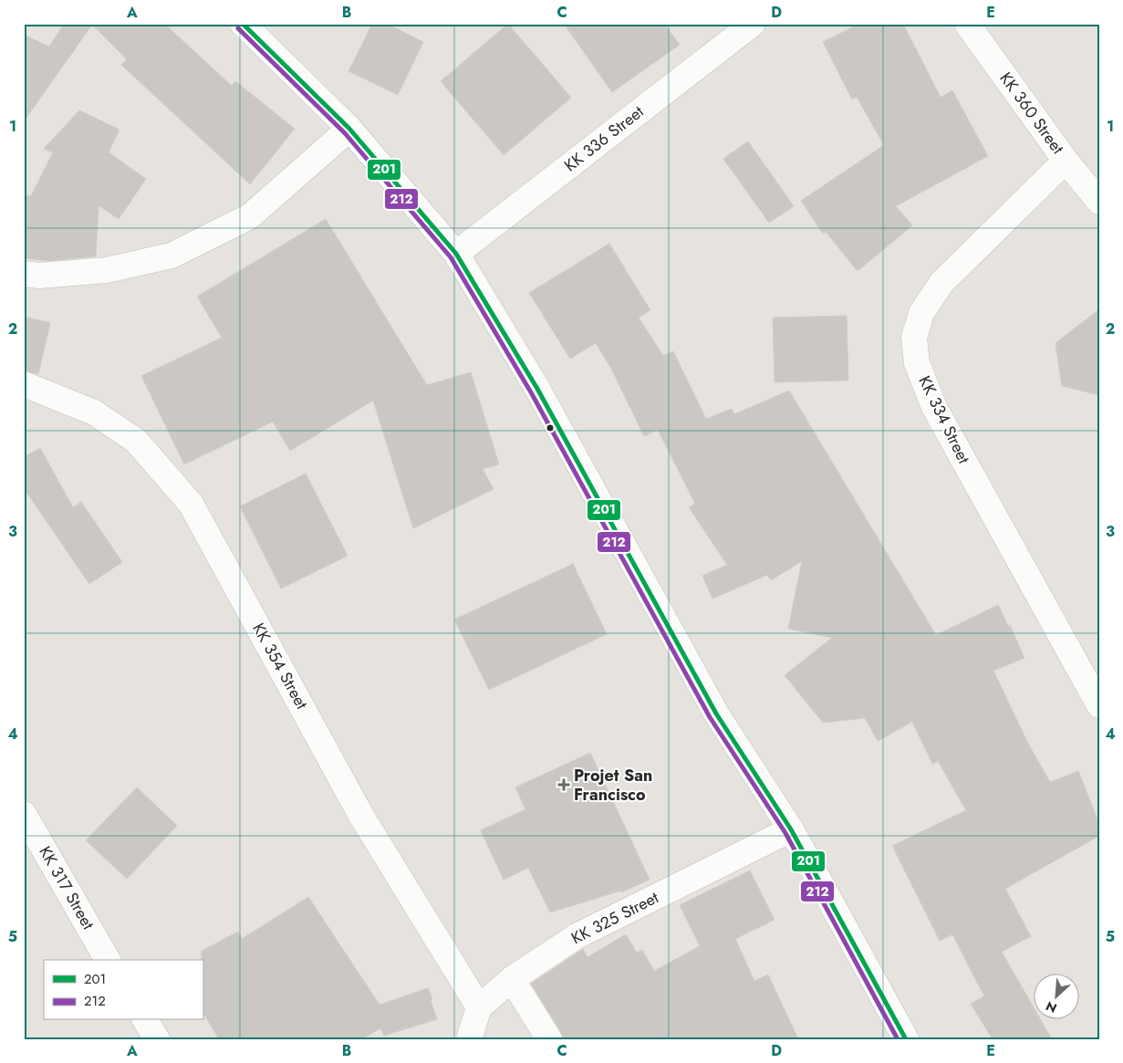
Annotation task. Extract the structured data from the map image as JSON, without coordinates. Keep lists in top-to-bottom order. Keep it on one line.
{"streets":{"street":["KK 360 Street","KK 336 Street","KK 334 Street","KK 354 Street","KK 317 Street","KK 325 Street"]},"crossings":[["KK 360 Street","KK 334 Street"],["KK 354 Street","KK 325 Street"]],"places":{"health":["Projet San Francisco"]},"lines":["transit line 201","transit line 212"],"legend":["201","212"],"north":"bottom left","grid":{"columns":["A","B","C","D","E"],"rows":["1","2","3","4","5"]}}
